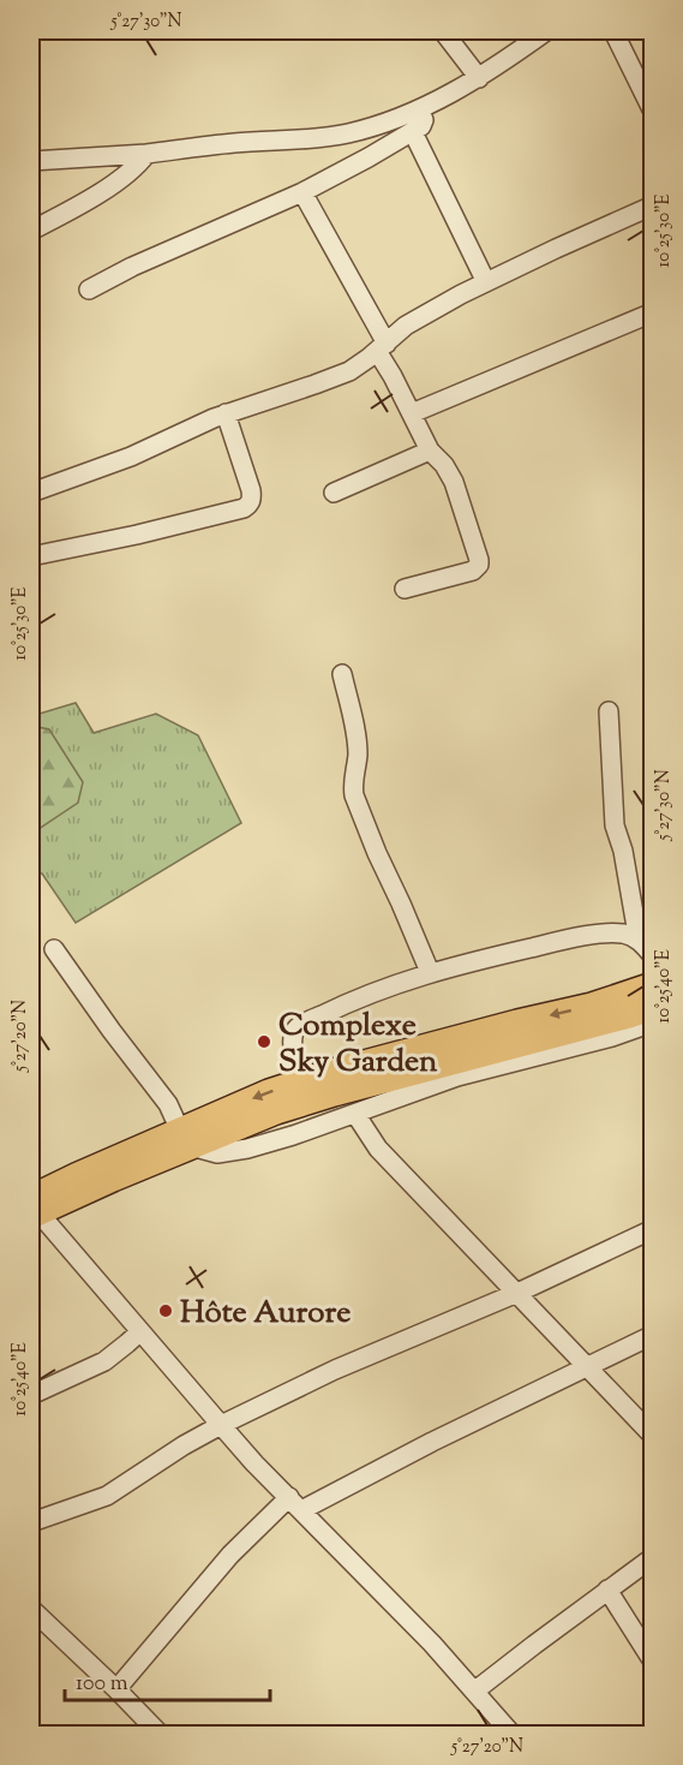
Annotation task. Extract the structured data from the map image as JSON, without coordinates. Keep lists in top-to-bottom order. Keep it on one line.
{"places":["Complexe Sky Garden","Hôte Aurore"],"scale_bar":"100 m","coordinates":["5°27'30\"N","10°25'30\"E","10°25'40\"E","5°27'20\"N"]}
